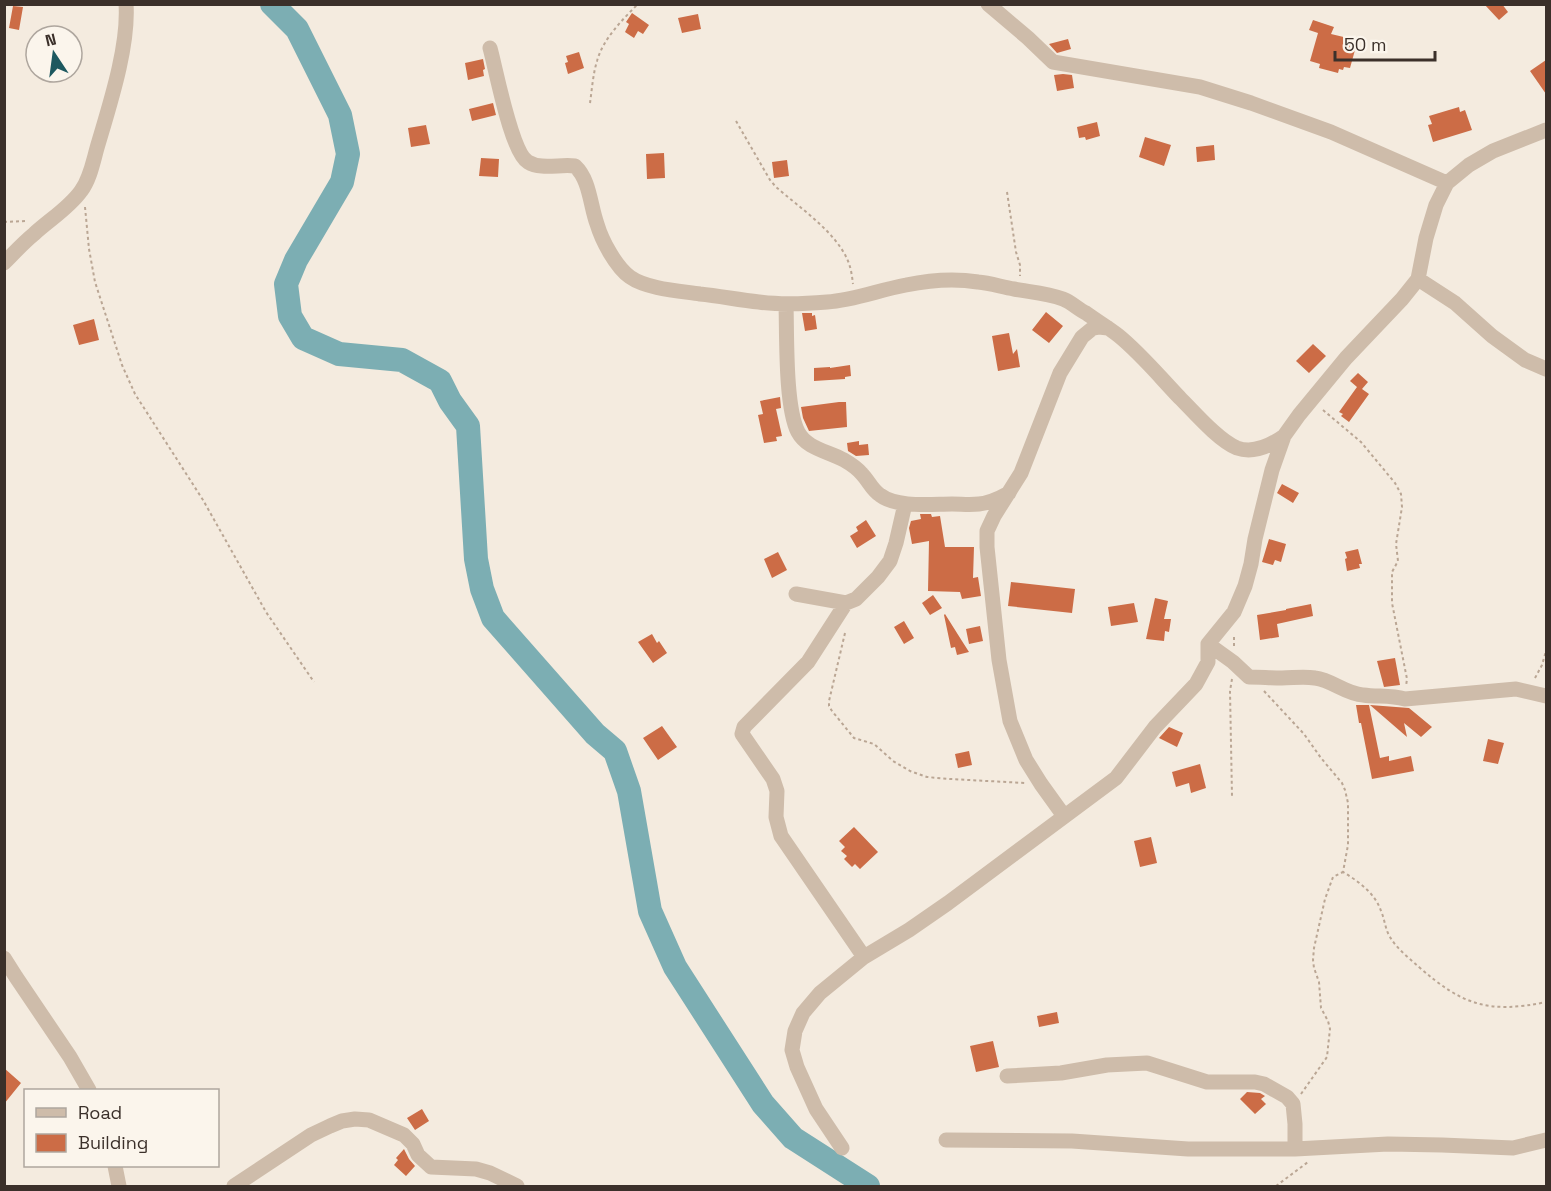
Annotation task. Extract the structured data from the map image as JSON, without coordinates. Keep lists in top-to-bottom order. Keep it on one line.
{"legend":["Road","Building"],"scale_bar":"50 m","north":"top"}
